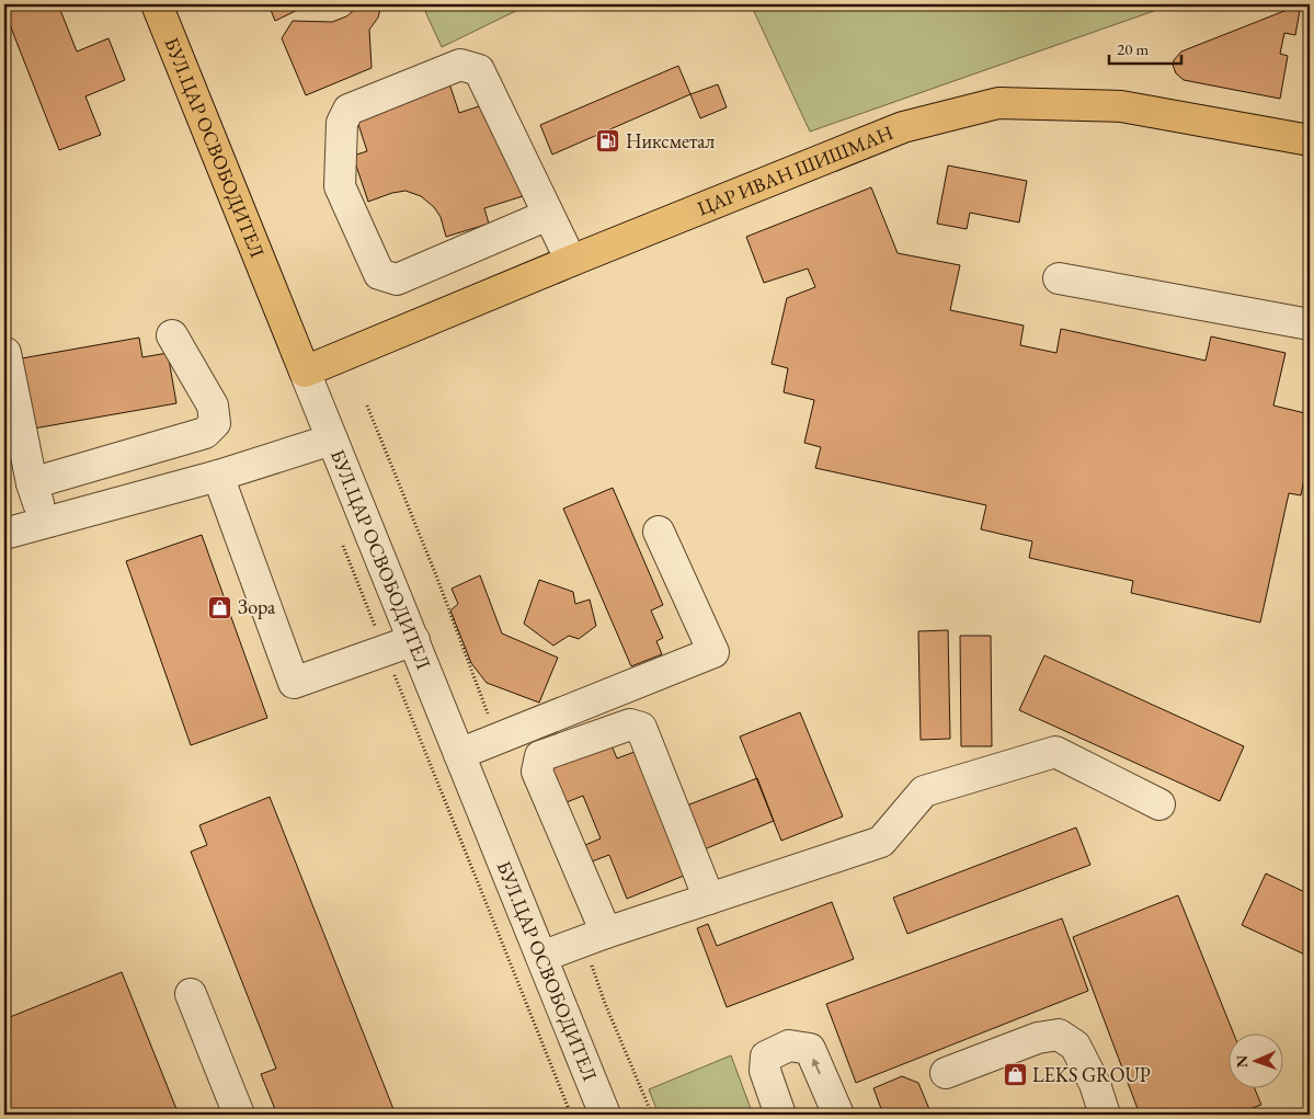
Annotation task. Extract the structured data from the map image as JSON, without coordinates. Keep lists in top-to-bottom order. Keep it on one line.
{"streets":{"main road":["БУЛ.ЦАР ОСВОБОДИТЕЛ","ЦАР ИВАН ШИШМАН"]},"crossings":[["БУЛ.ЦАР ОСВОБОДИТЕЛ","ЦАР ИВАН ШИШМАН"]],"places":{"fuel station":["Никсметал"],"shop":["Зора","LEKS GROUP"]},"scale_bar":"20 m","north":"left"}
